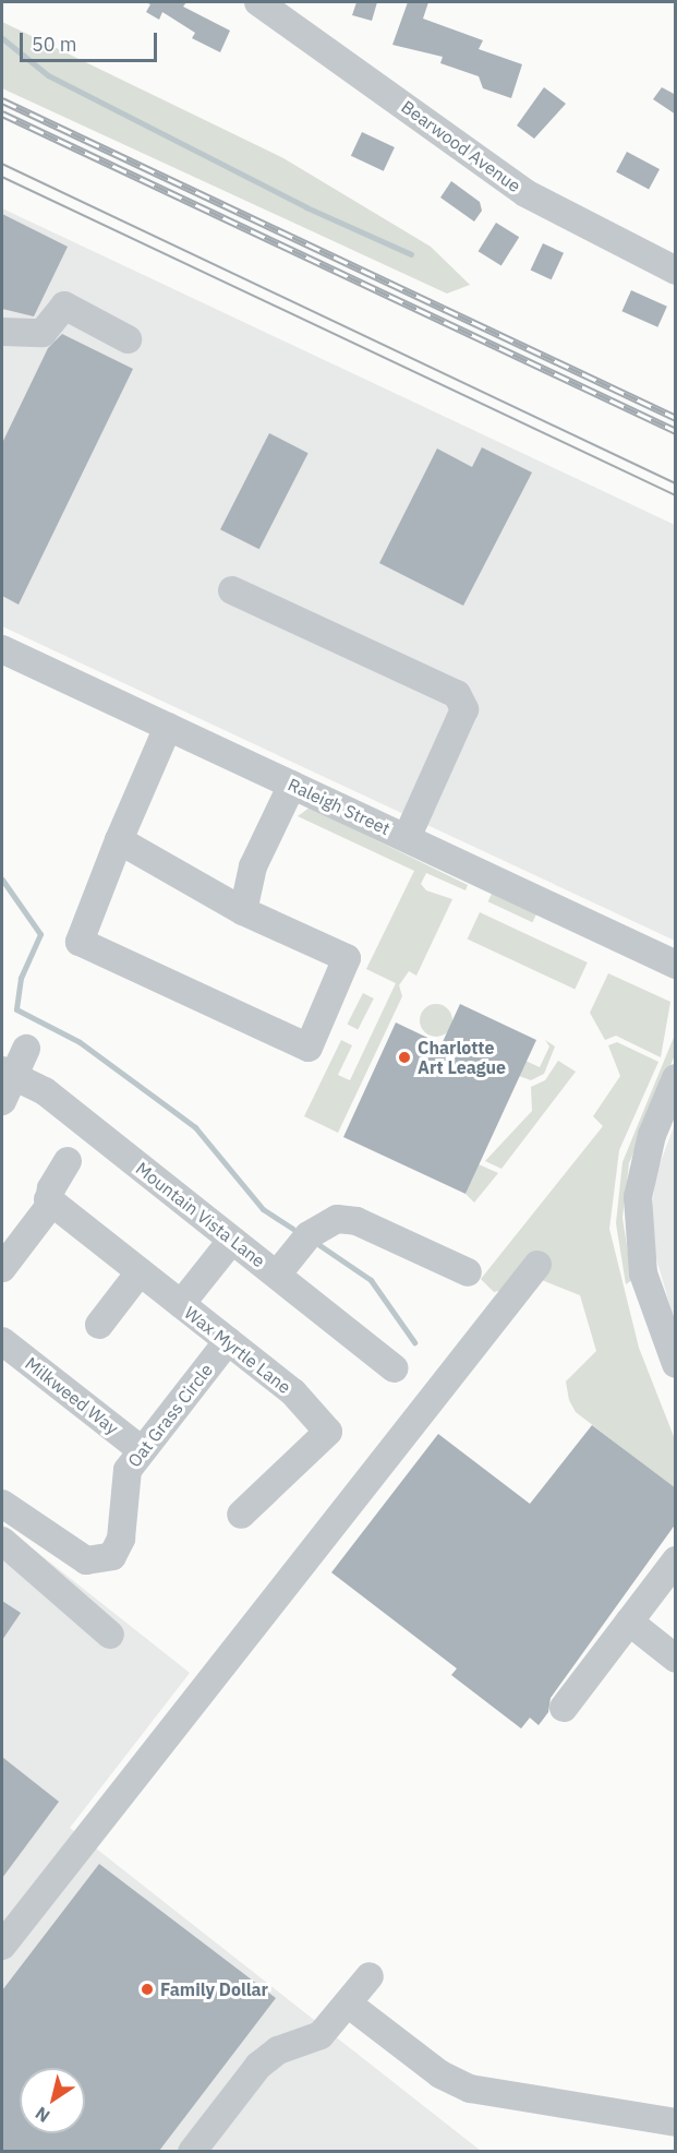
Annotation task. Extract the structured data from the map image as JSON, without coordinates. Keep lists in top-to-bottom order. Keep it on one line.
{"streets":{"street":["Bearwood Avenue","Raleigh Street","Mountain Vista Lane","Wax Myrtle Lane","Milkweed Way","Oat Grass Circle"]},"crossings":[["Wax Myrtle Lane","Oat Grass Circle"],["Milkweed Way","Oat Grass Circle"]],"places":["Charlotte Art League","Family Dollar"],"scale_bar":"50 m","north":"bottom left"}
